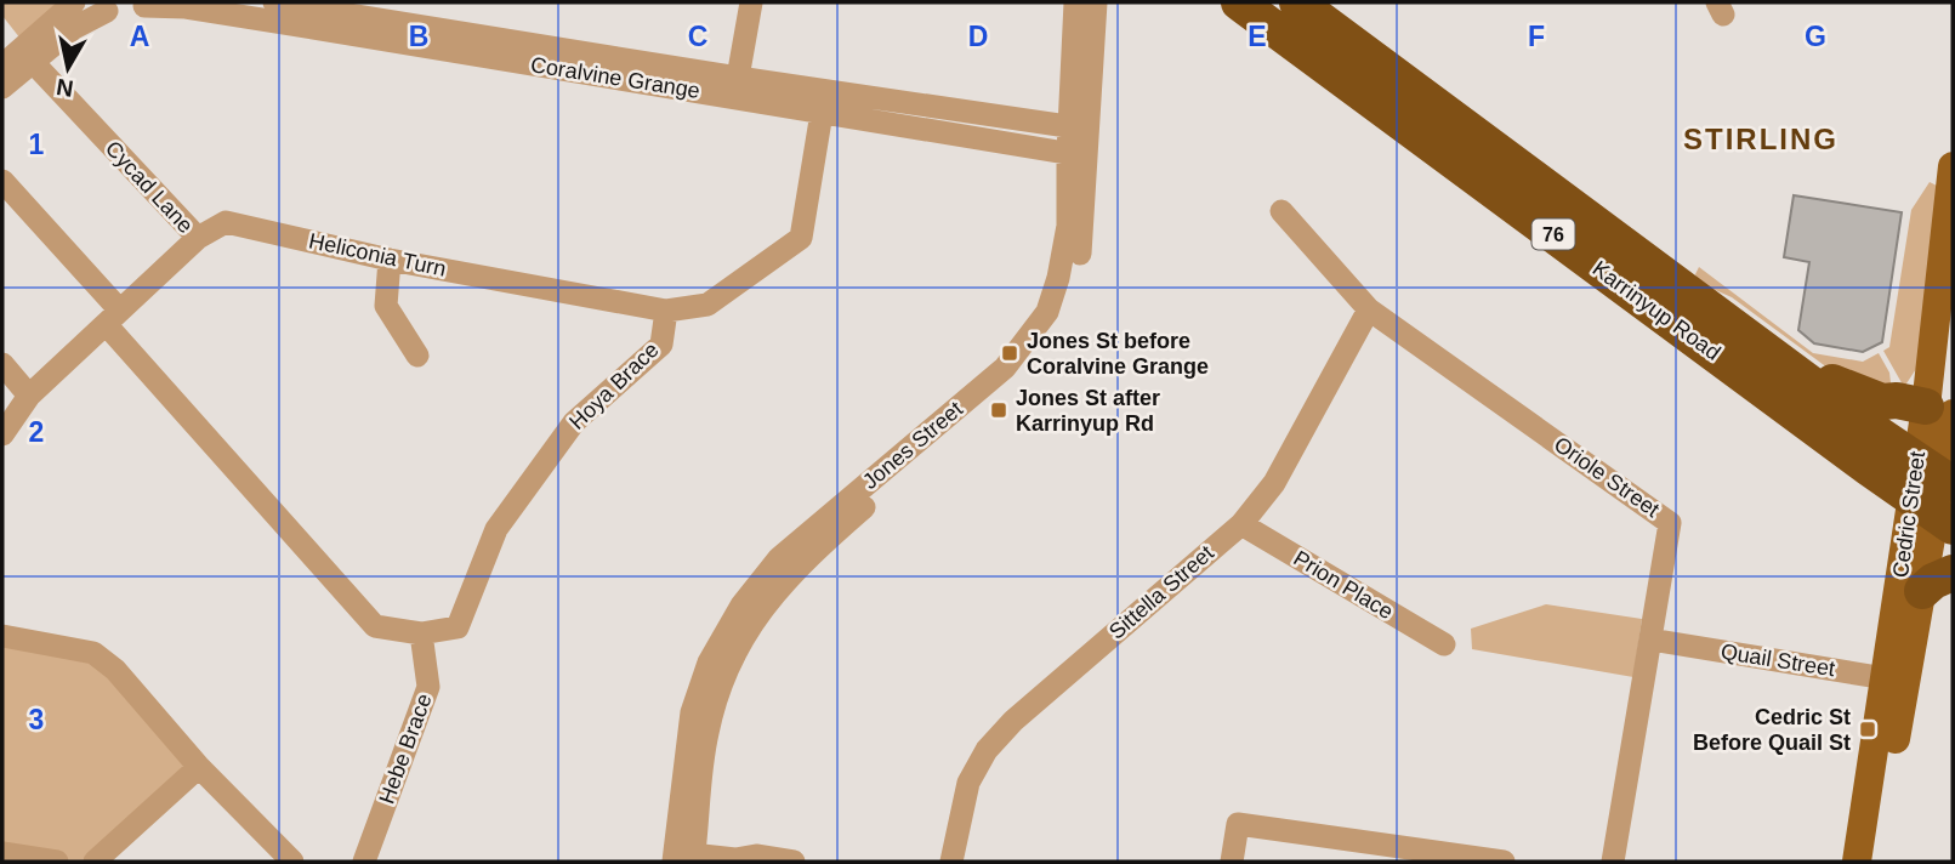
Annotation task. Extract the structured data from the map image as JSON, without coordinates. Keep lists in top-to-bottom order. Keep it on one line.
{"streets":{"highway":["76","Karrinyup Road"],"main road":["Cedric Street"],"street":["Coralvine Grange","Cycad Lane","Heliconia Turn","Hoya Brace","Jones Street","Oriole Street","Prion Place","Sittella Street","Quail Street","Hebe Brace"]},"crossings":[["Coralvine Grange","Cycad Lane"],["Coralvine Grange","Jones Street"],["Cycad Lane","Heliconia Turn"],["Heliconia Turn","Hoya Brace"],["Karrinyup Road","Cedric Street"],["Hoya Brace","Hebe Brace"],["Oriole Street","Sittella Street"],["Oriole Street","Quail Street"],["Cedric Street","Quail Street"],["Prion Place","Sittella Street"]],"districts":["STIRLING"],"places":{"transit":["Jones St before Coralvine Grange","Jones St after Karrinyup Rd","Cedric St Before Quail St"]},"north":"bottom","grid":{"columns":["A","B","C","D","E","F","G"],"rows":["1","2","3"]}}
